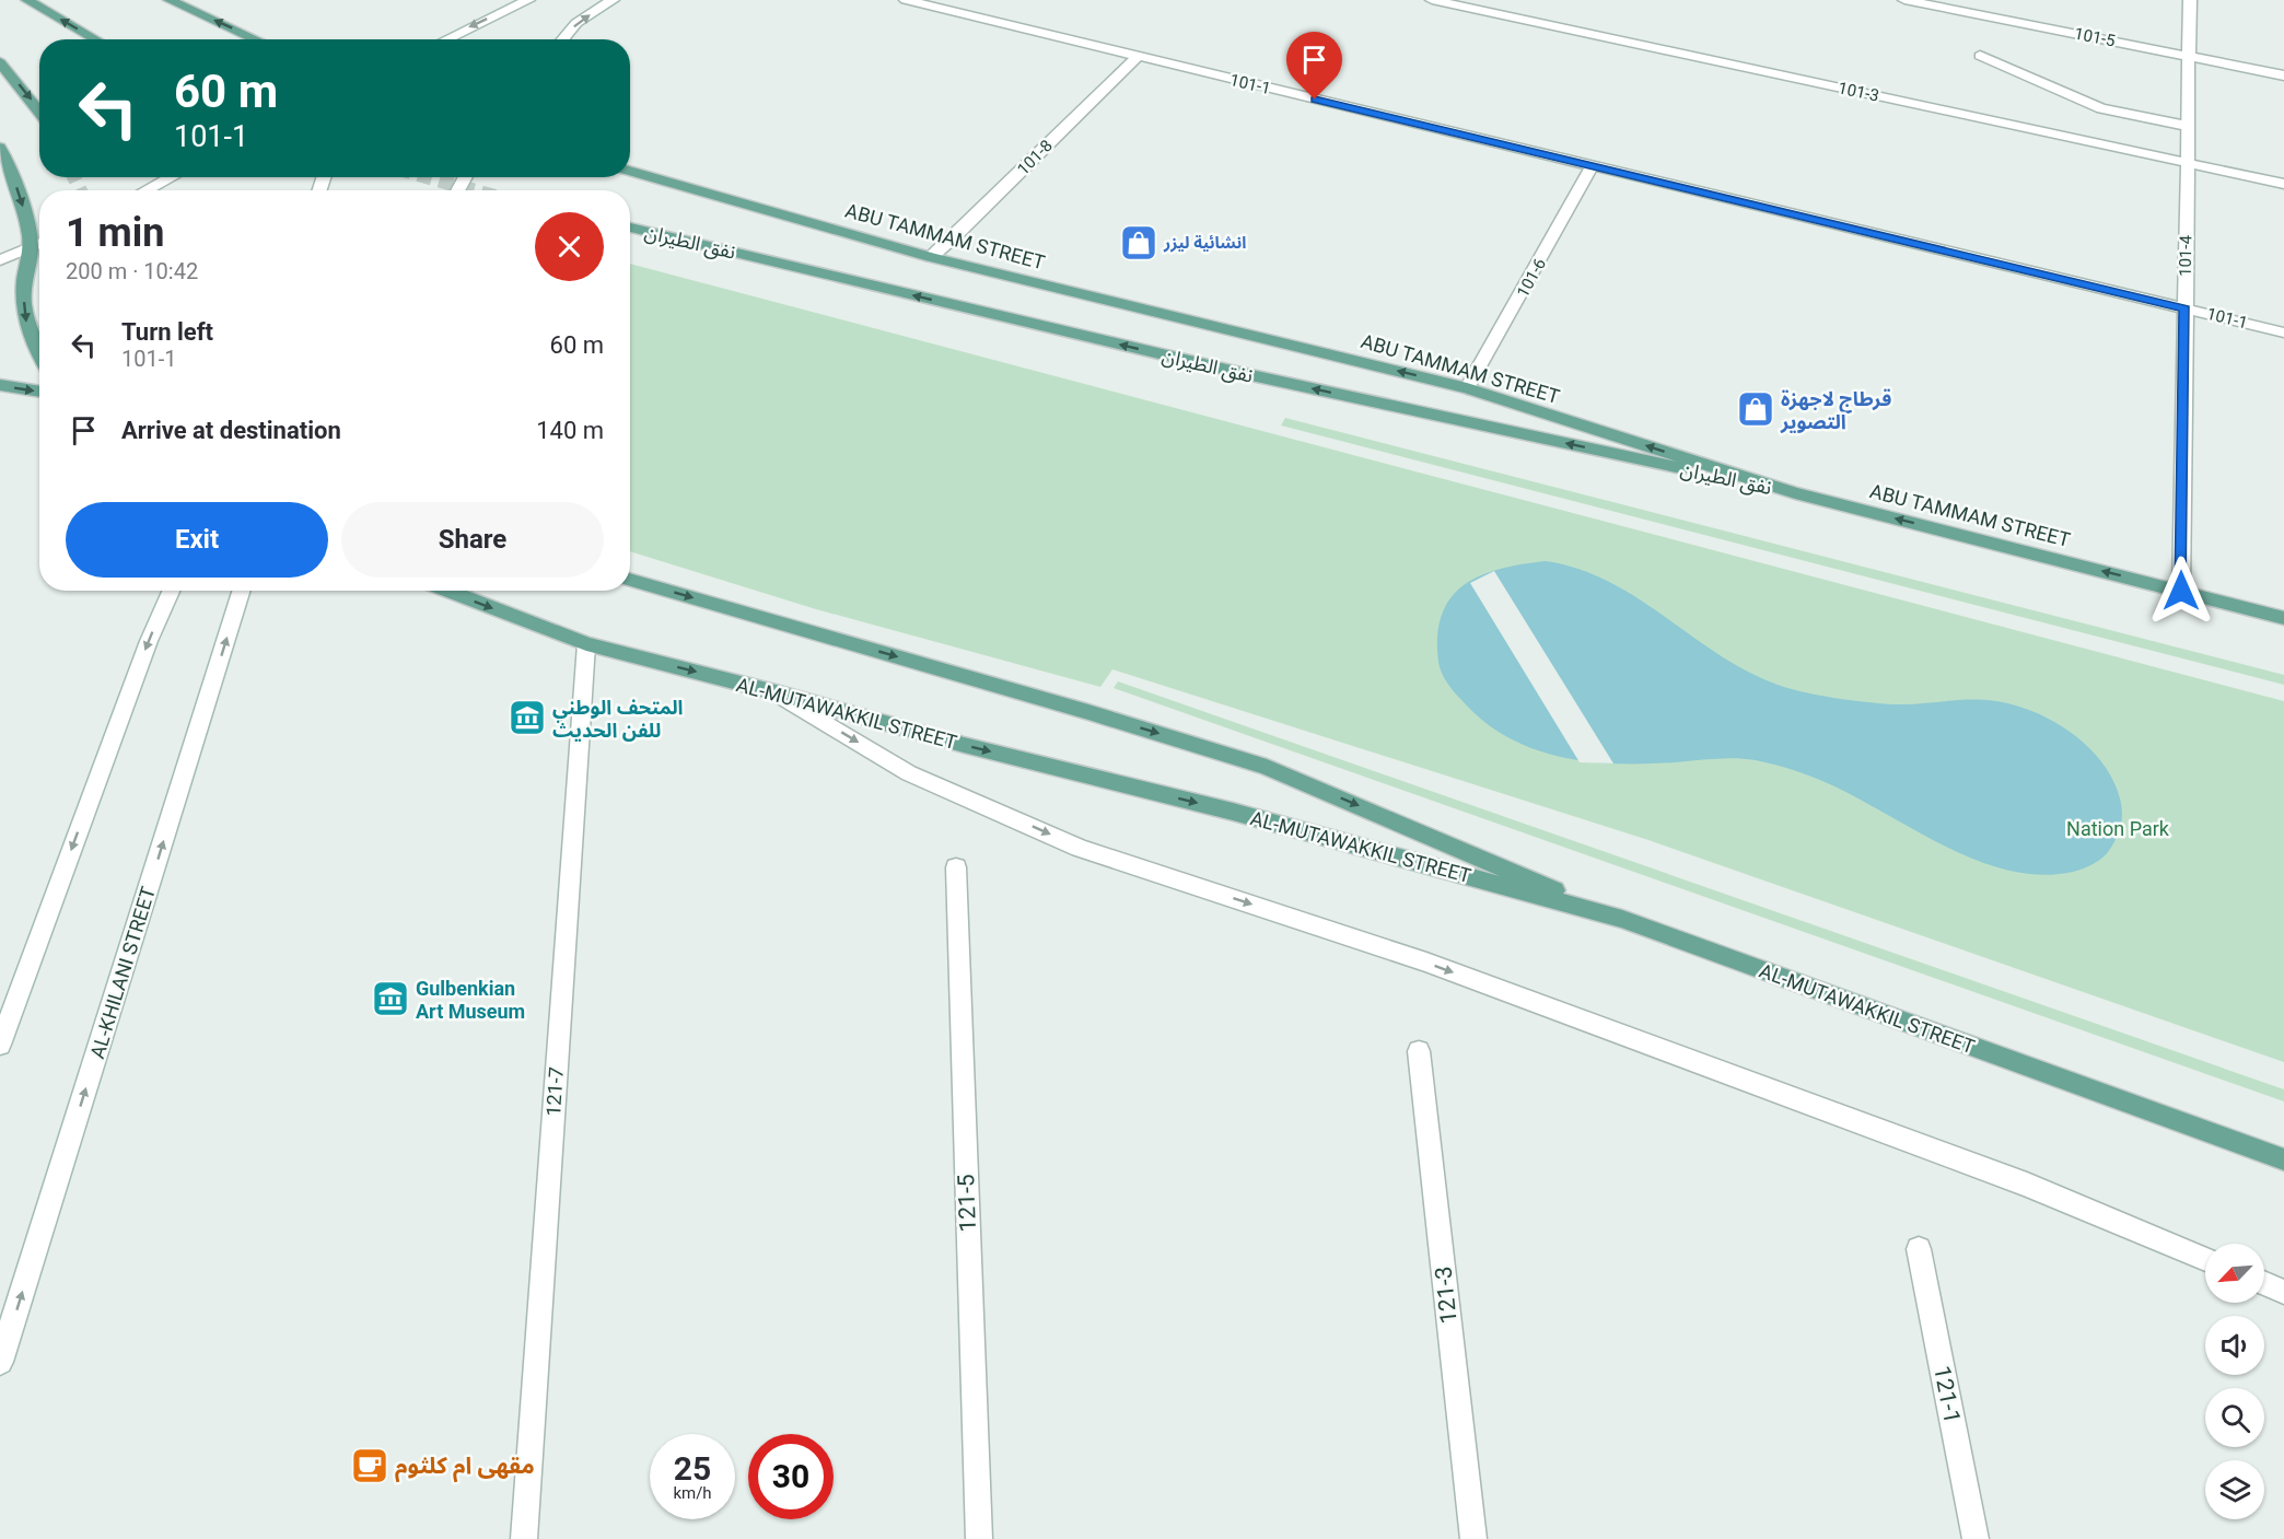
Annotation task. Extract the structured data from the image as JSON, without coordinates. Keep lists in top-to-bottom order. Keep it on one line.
{"streets":{"main road":["ABU TAMMAM STREET","نفق الطيران","AL-MUTAWAKKIL STREET"],"street":["101-5","101-1","101-3","101-8","101-4","101-6","AL-KHILANI STREET","121-7","121-5","121-3","121-1"]},"crossings":[["101-5","101-4"],["101-1","101-8"],["101-1","101-4"],["101-1","101-6"],["101-3","101-4"],["101-8","ABU TAMMAM STREET"],["ABU TAMMAM STREET","نفق الطيران"],["ABU TAMMAM STREET","101-4"],["ABU TAMMAM STREET","101-6"],["AL-MUTAWAKKIL STREET","121-7"]],"one_way":["ABU TAMMAM STREET","نفق الطيران"],"parks":["Nation Park"],"places":{"shop":["انشائية ليزر","قرطاج لاجهزة التصوير"],"museum":["المتحف الوطني للفن الحديث","Gulbenkian Art Museum"],"cafe":["مقهى ام كلثوم"]},"north":"bottom left","page":{"turn":["60 m","101-1"],"heading":["1 min","200 m · 10:42"],"list":[{"name":"Turn left","note":"101-1","value":"60 m"},{"name":"Arrive at destination","value":"140 m"}],"buttons":["Exit","Share"],"speed":"25 km/h","limit":"30"}}
